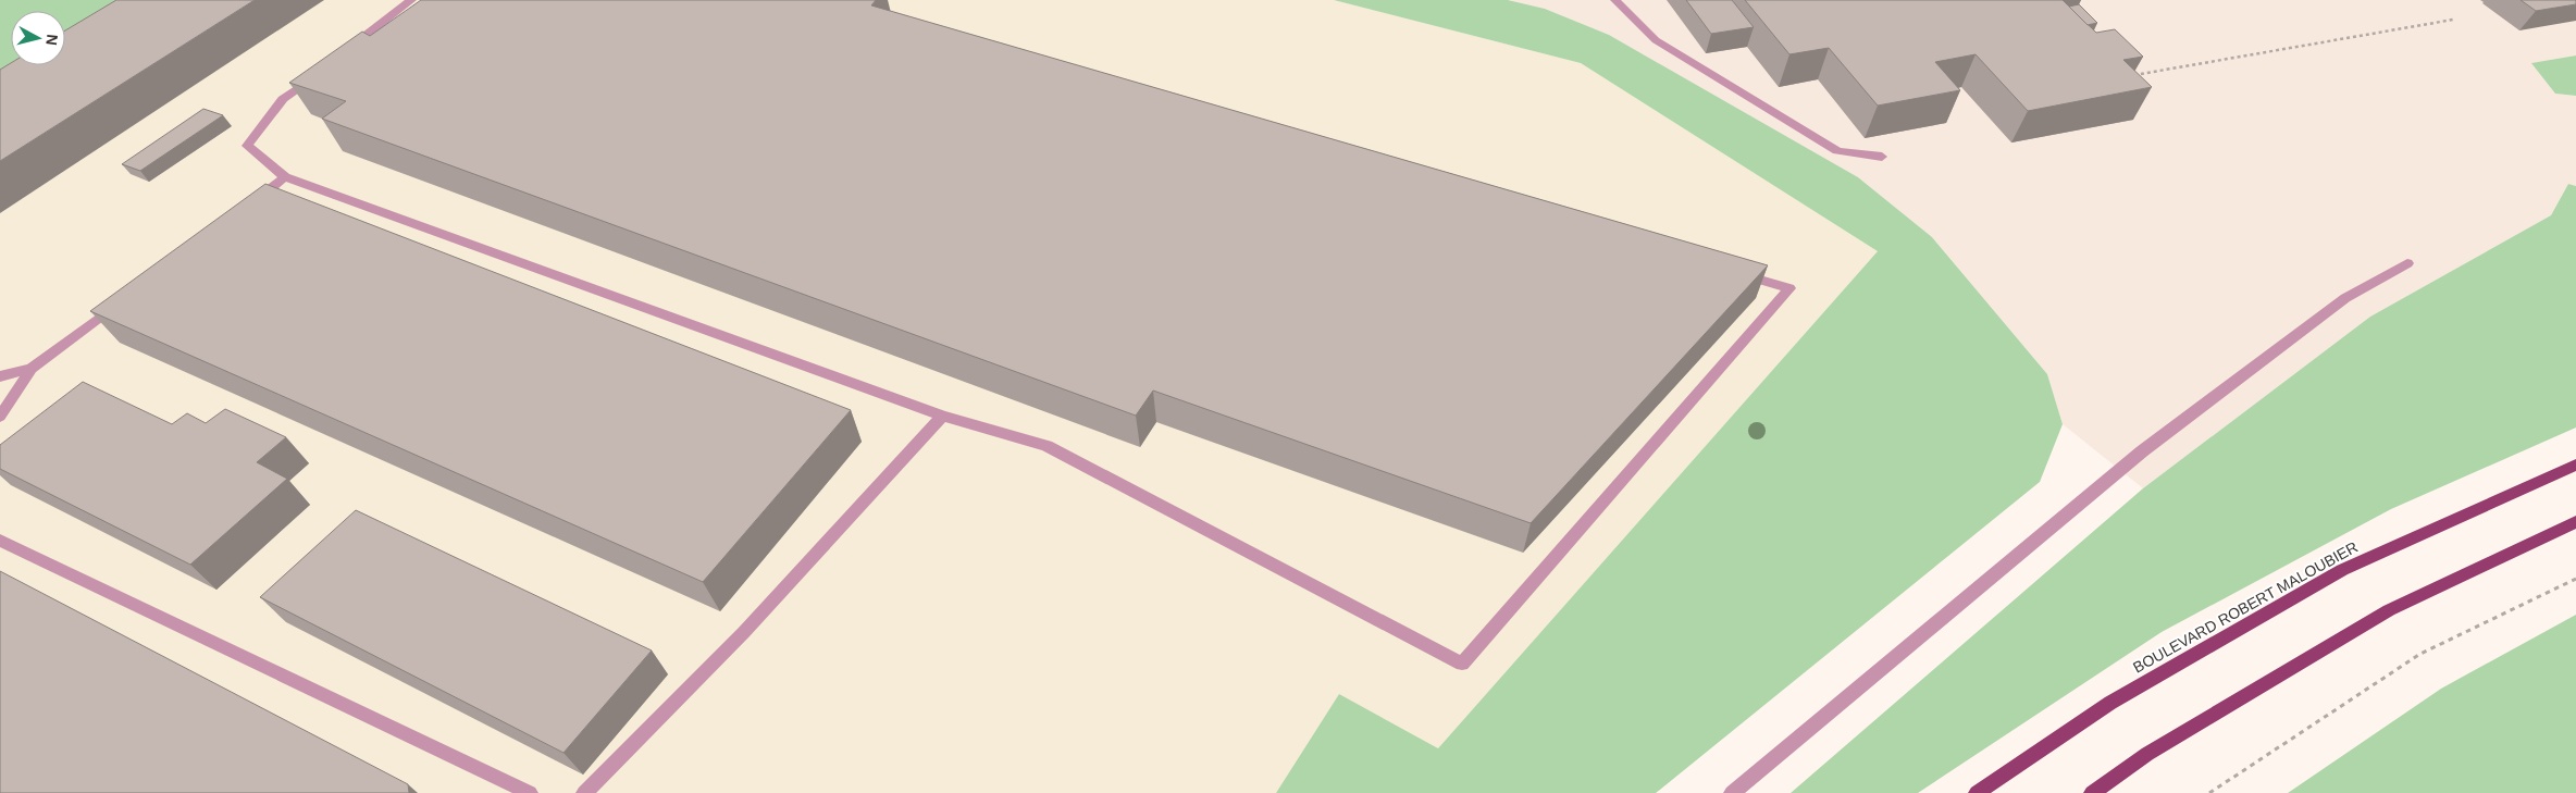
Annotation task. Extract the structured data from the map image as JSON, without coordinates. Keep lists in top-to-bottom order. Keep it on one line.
{"streets":{"main road":["BOULEVARD ROBERT MALOUBIER"]},"north":"right"}
